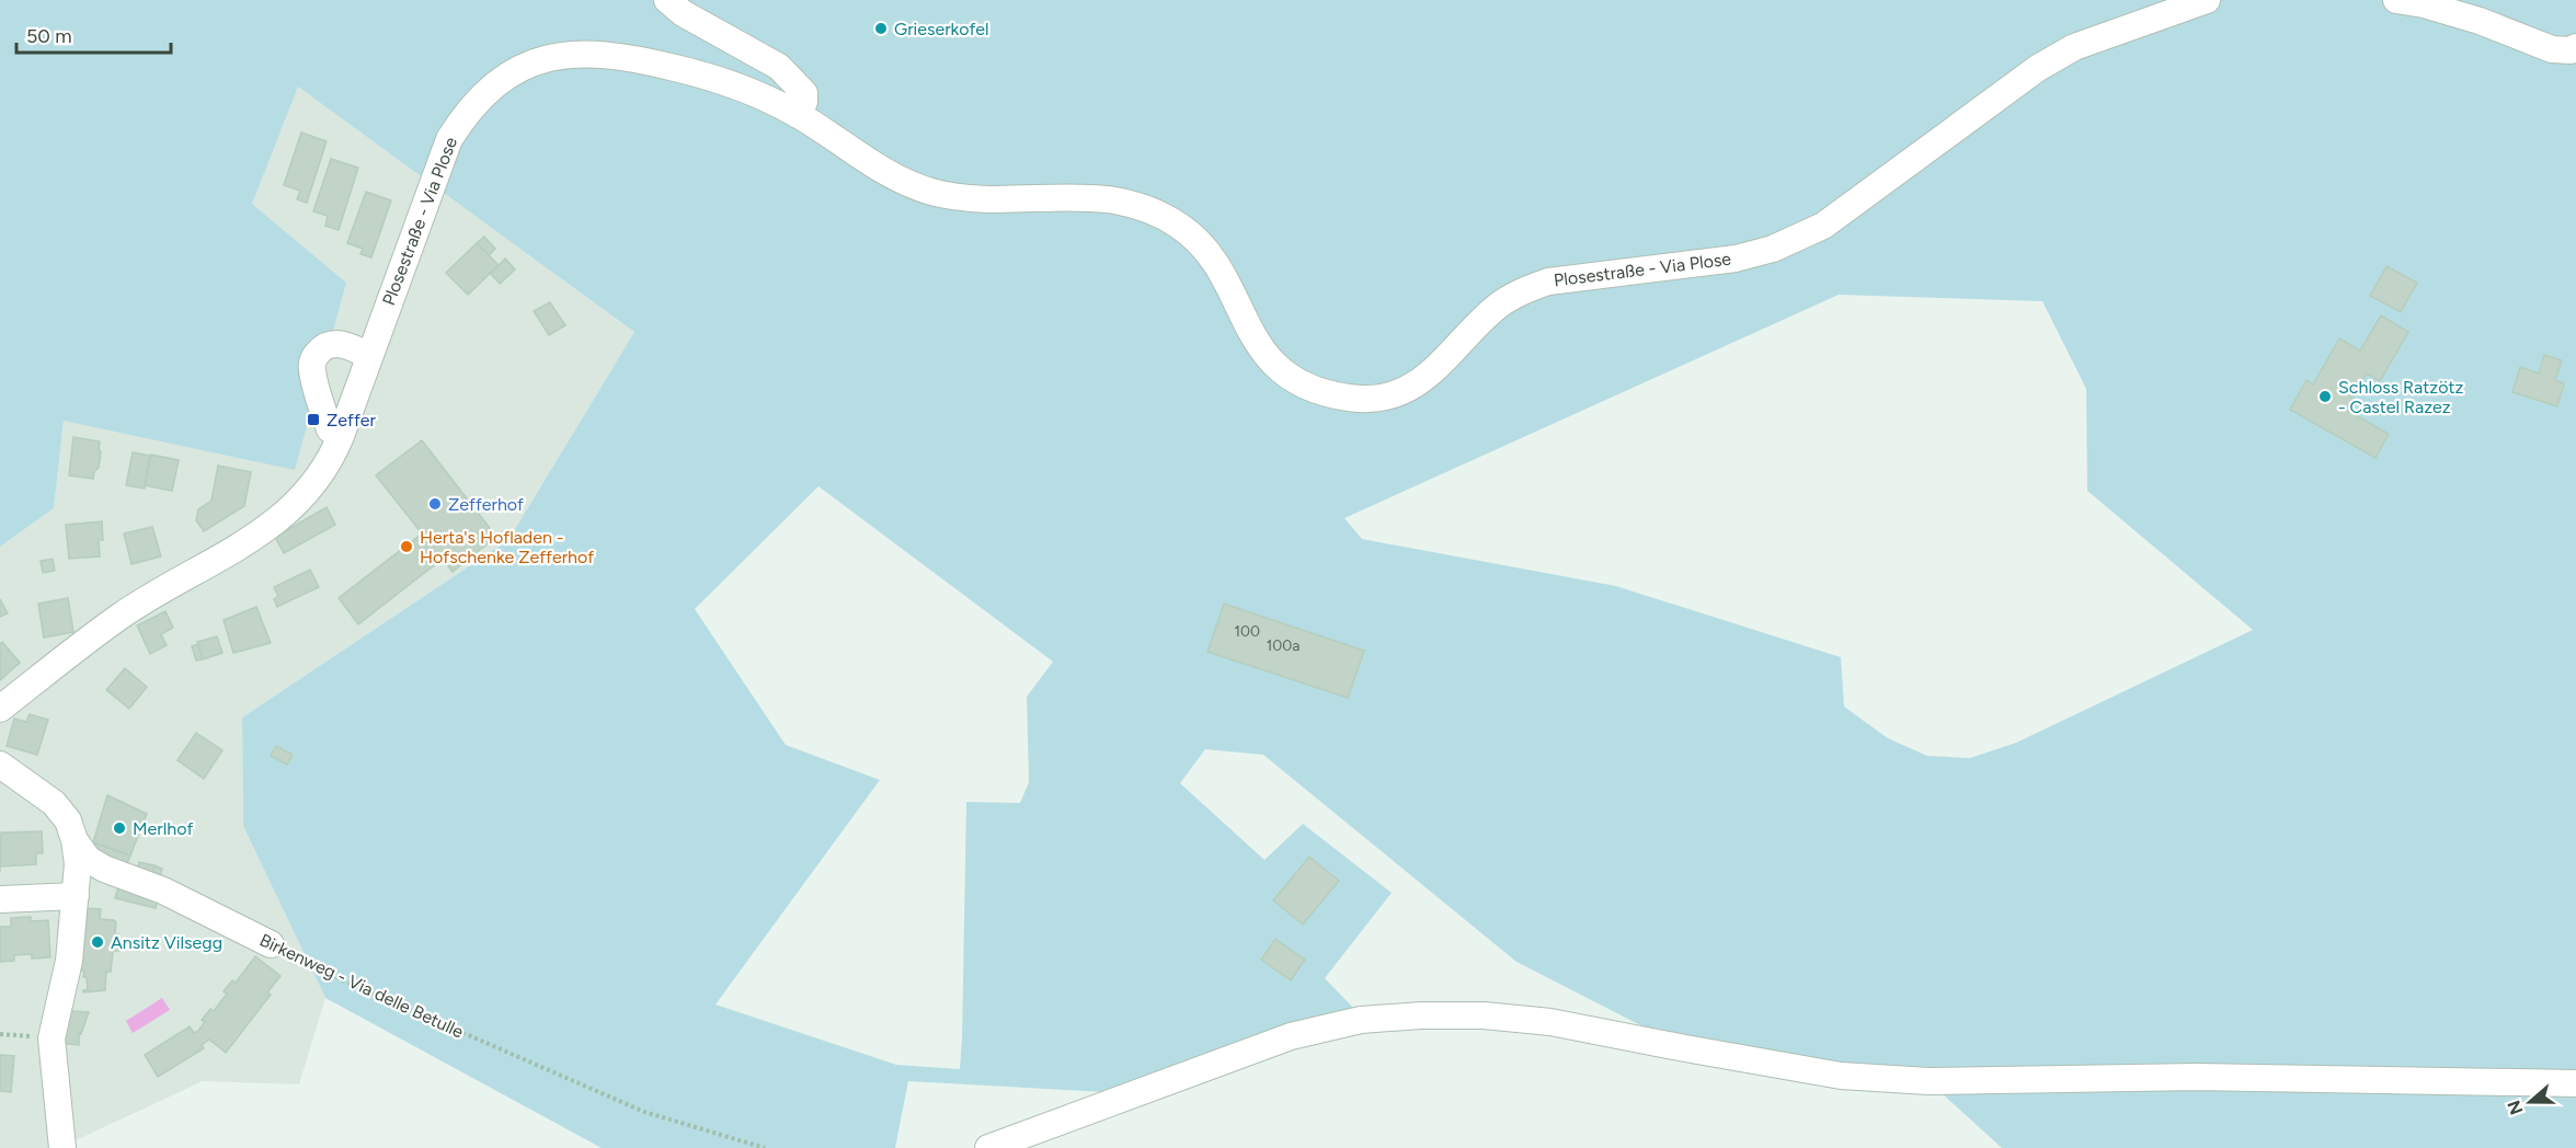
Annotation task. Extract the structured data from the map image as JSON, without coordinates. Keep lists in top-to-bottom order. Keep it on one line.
{"streets":{"street":["Plosestraße - Via Plose","Birkenweg - Via delle Betulle"]},"places":{"other":["Grieserkofel","Schloss Ratzötz - Castel Razez","Zefferhof","Herta's Hofladen - Hofschenke Zefferhof","Merlhof","Ansitz Vilsegg"],"transit":["Zeffer"]},"house_numbers":["100","100a"],"scale_bar":"50 m","north":"left"}
